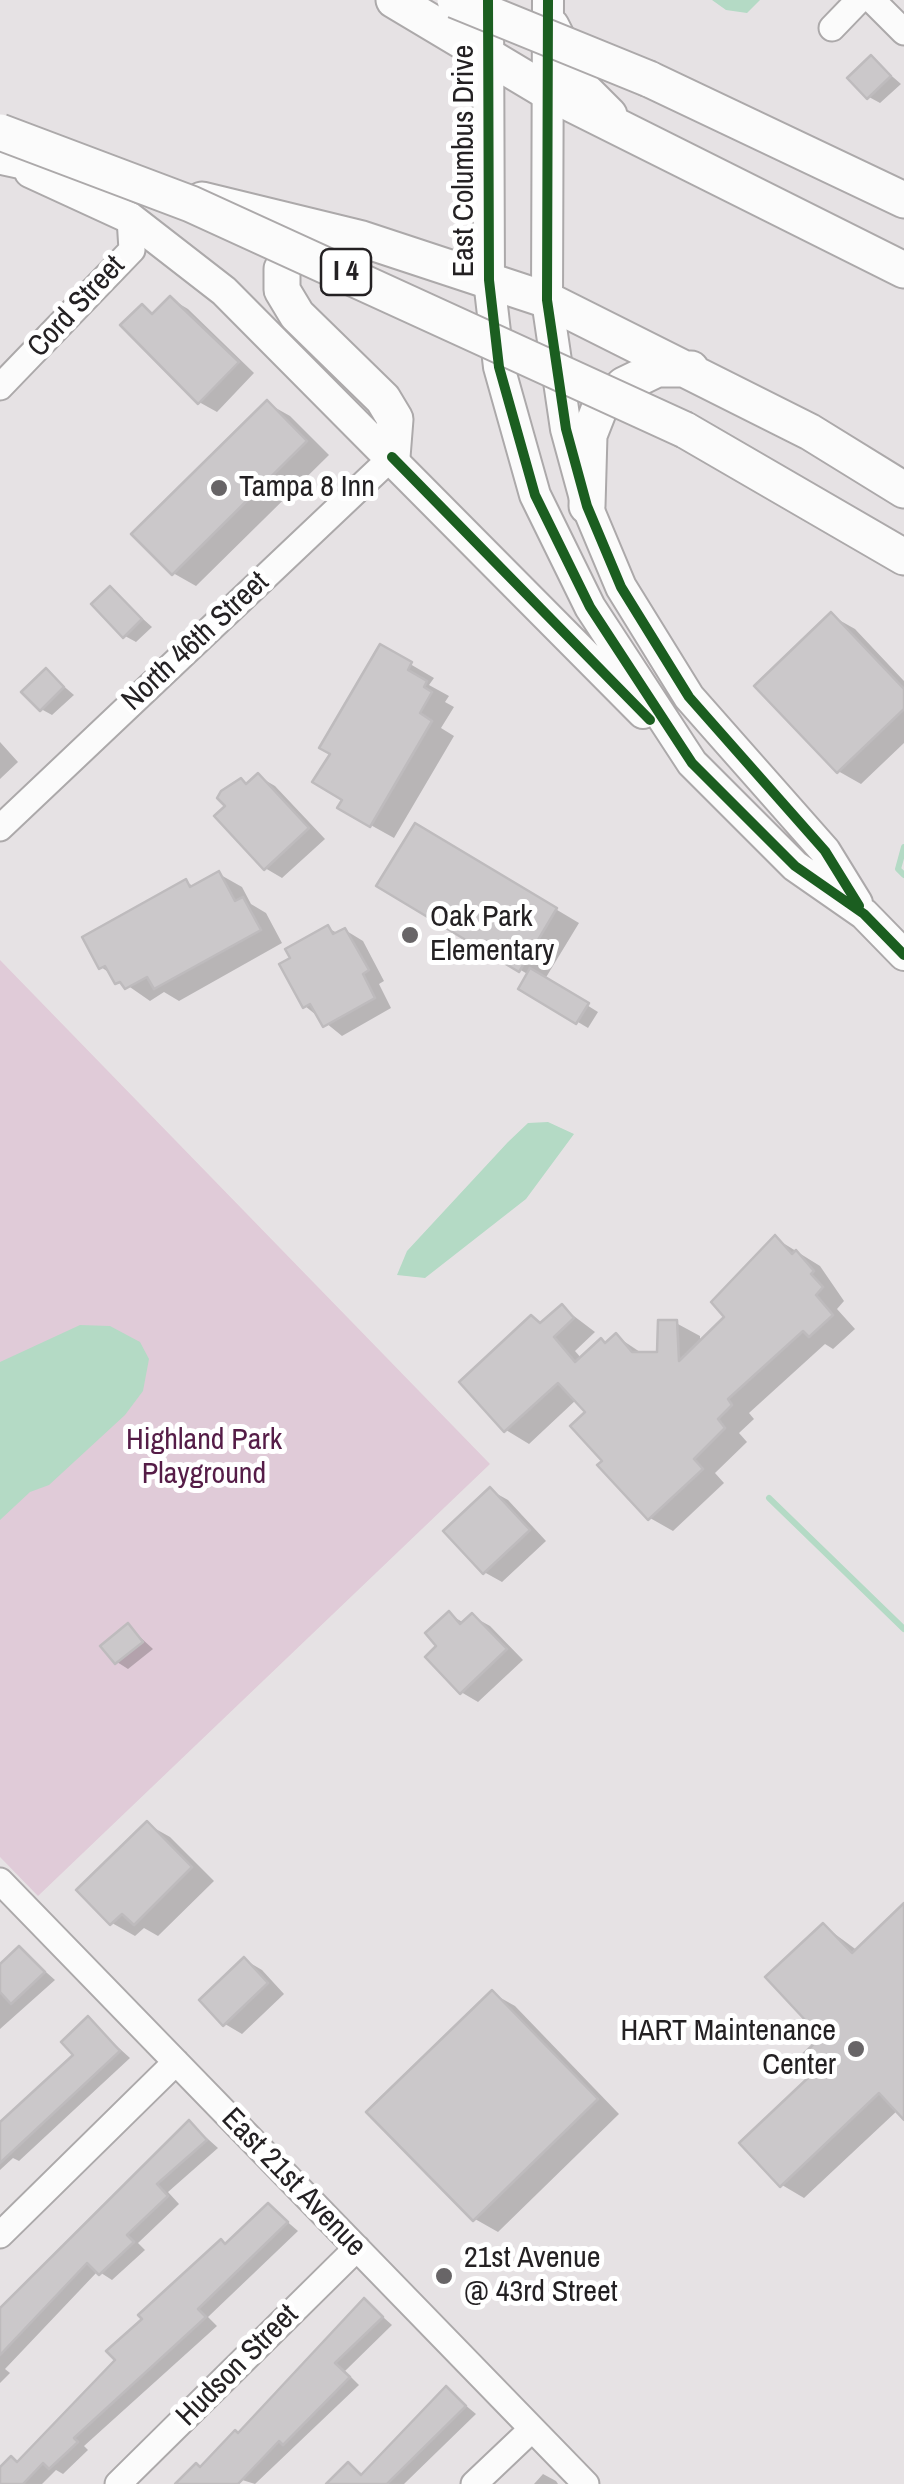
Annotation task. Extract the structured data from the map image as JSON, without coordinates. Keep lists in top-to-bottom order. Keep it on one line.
{"streets":{"highway":["I 4"],"main road":["East Columbus Drive"],"street":["Cord Street","North 46th Street","East 21st Avenue","Hudson Street"]},"crossings":[["East 21st Avenue","Hudson Street"]],"parks":["Highland Park Playground"],"places":["Tampa 8 Inn","Oak Park Elementary","HART Maintenance Center","21st Avenue @ 43rd Street"]}
